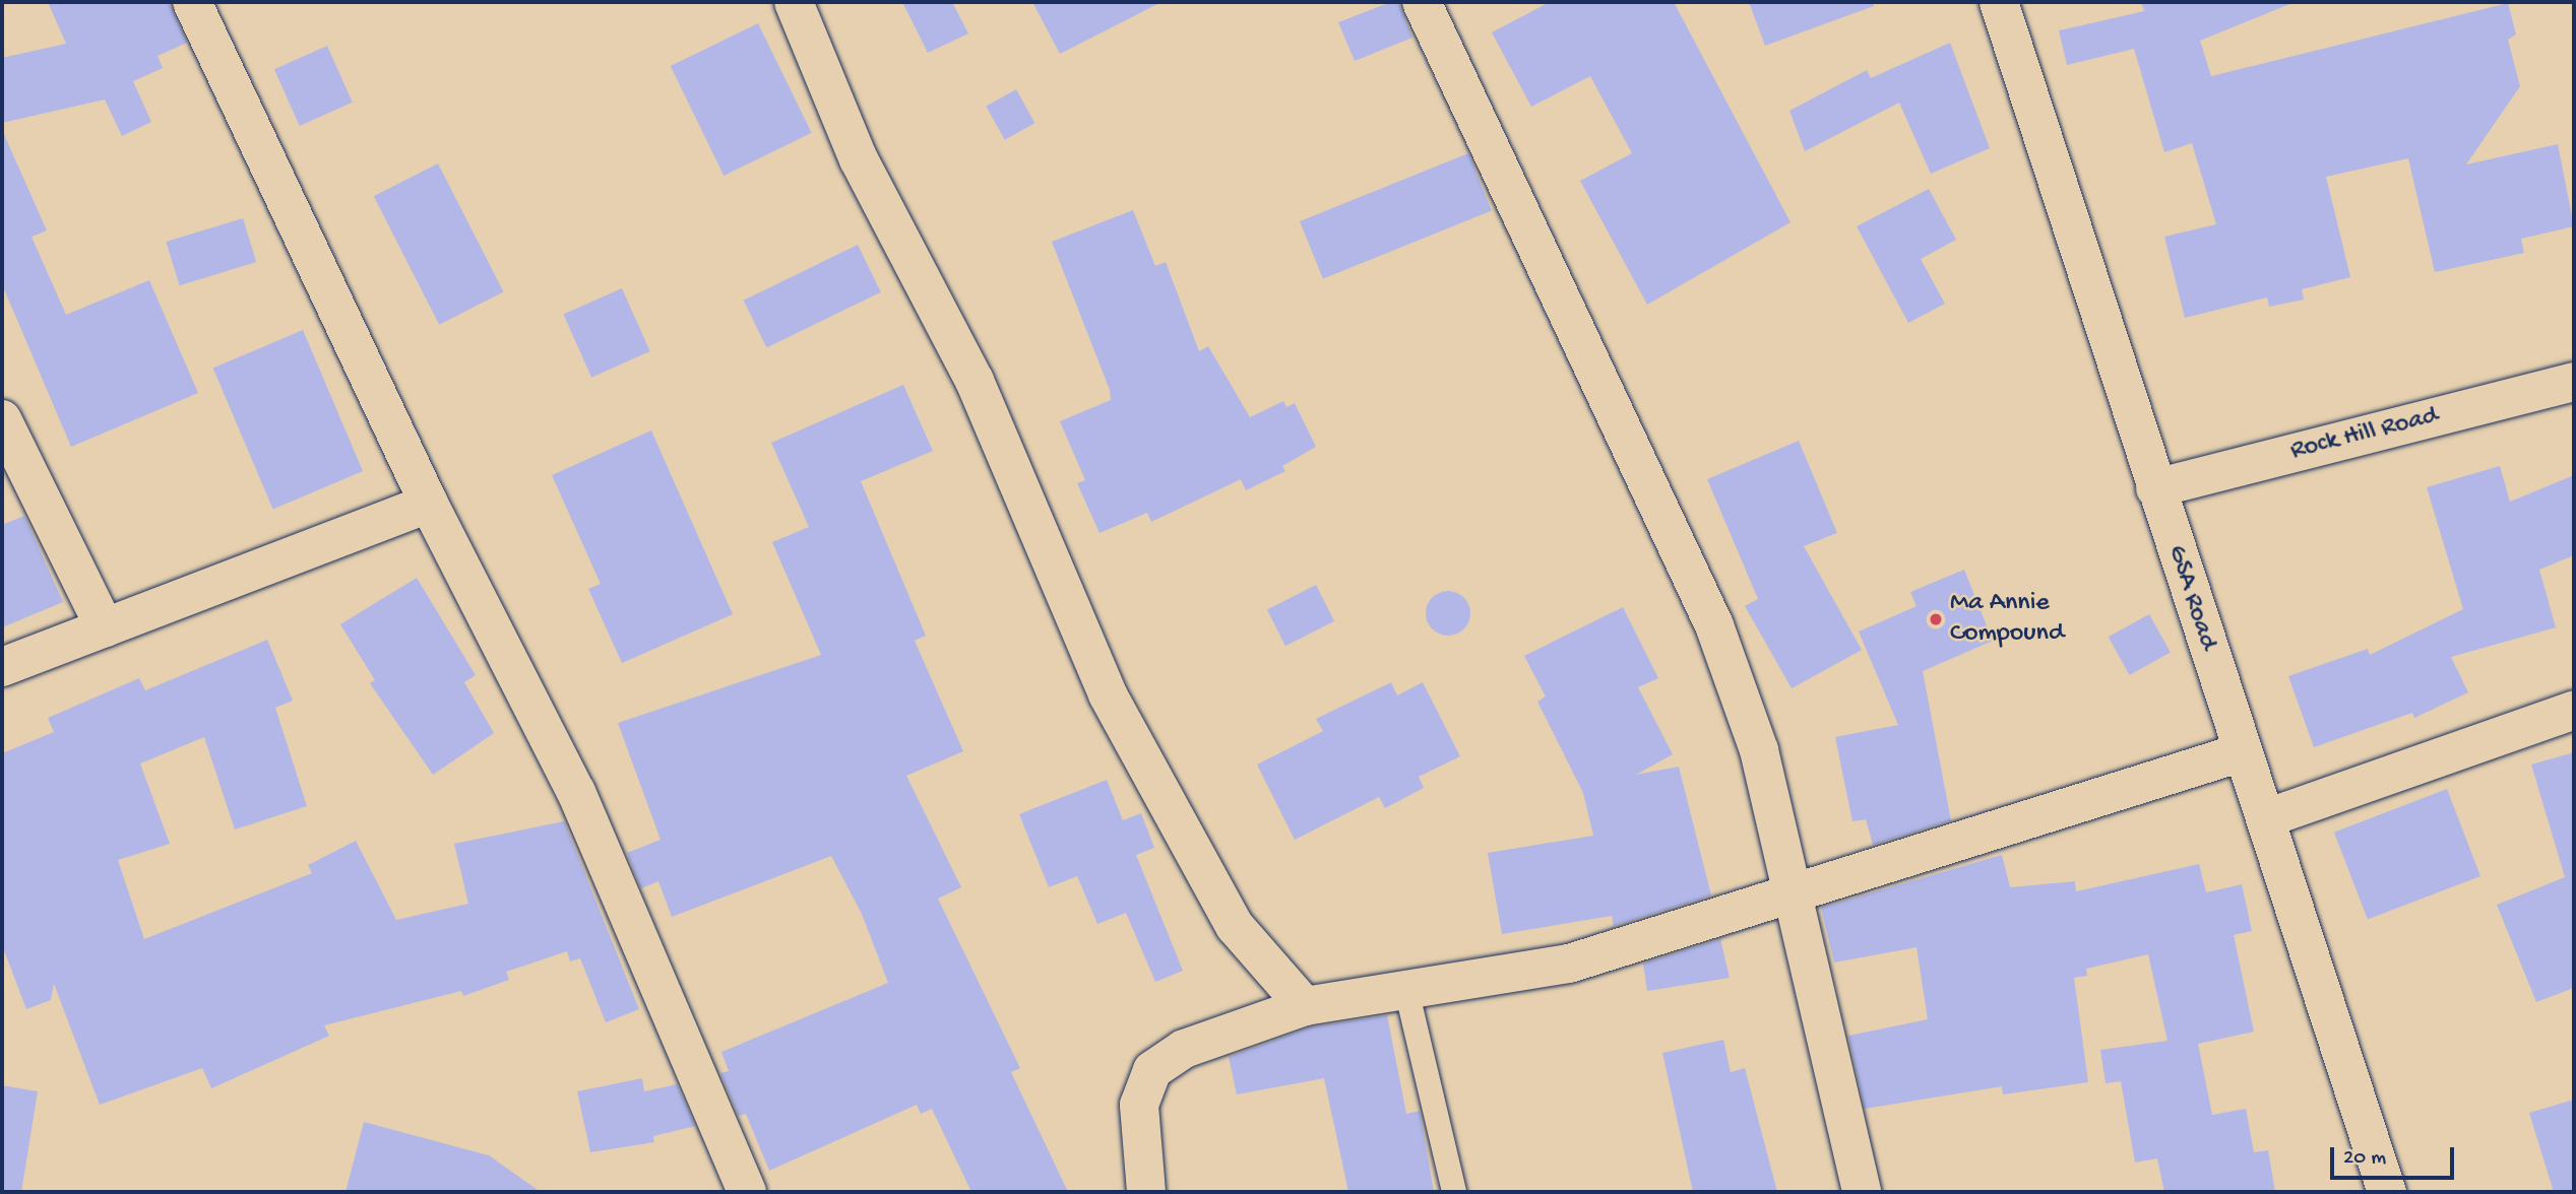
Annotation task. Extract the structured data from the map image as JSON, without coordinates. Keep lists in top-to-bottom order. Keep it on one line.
{"streets":{"street":["Rock Hill Road","GSA Road"]},"crossings":[["Rock Hill Road","GSA Road"]],"places":["Ma Annie Compound"],"scale_bar":"20 m"}
